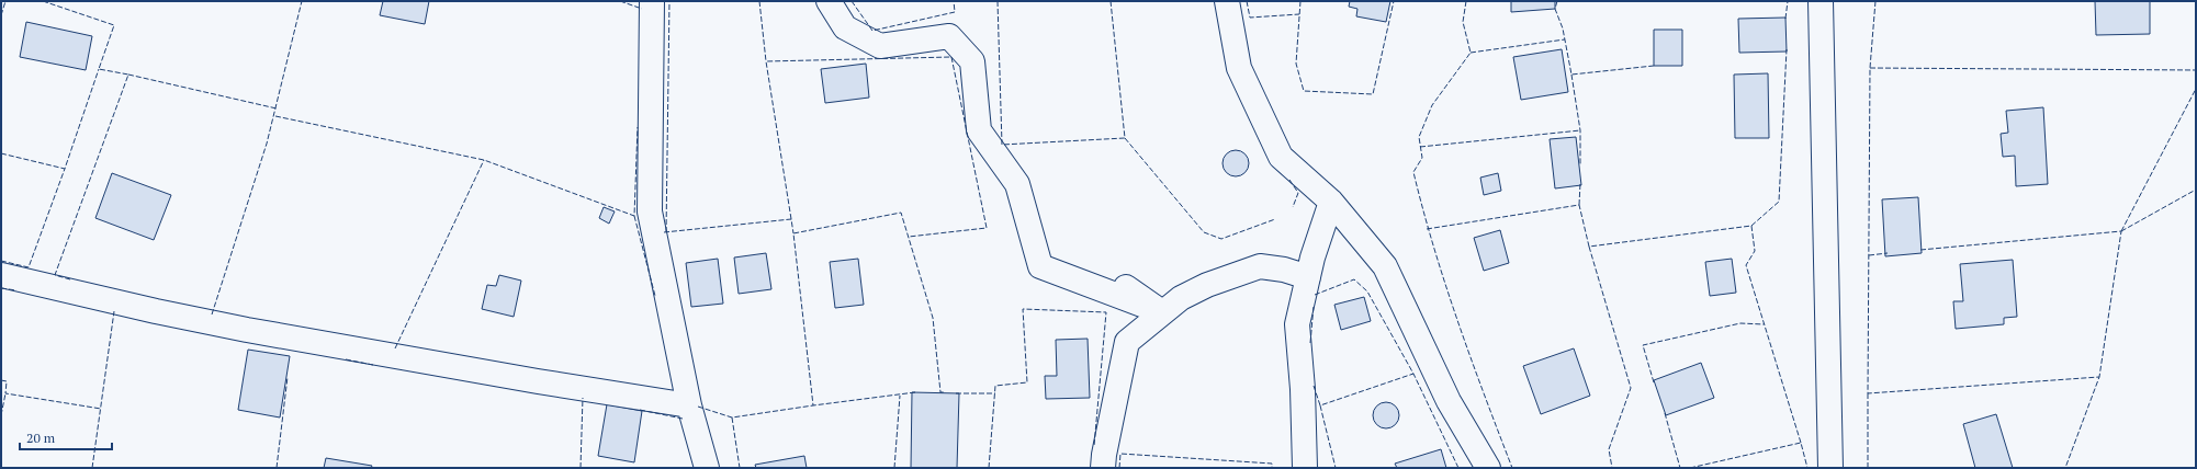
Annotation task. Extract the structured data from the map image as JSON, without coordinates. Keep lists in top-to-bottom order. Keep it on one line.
{"scale_bar":"20 m"}
